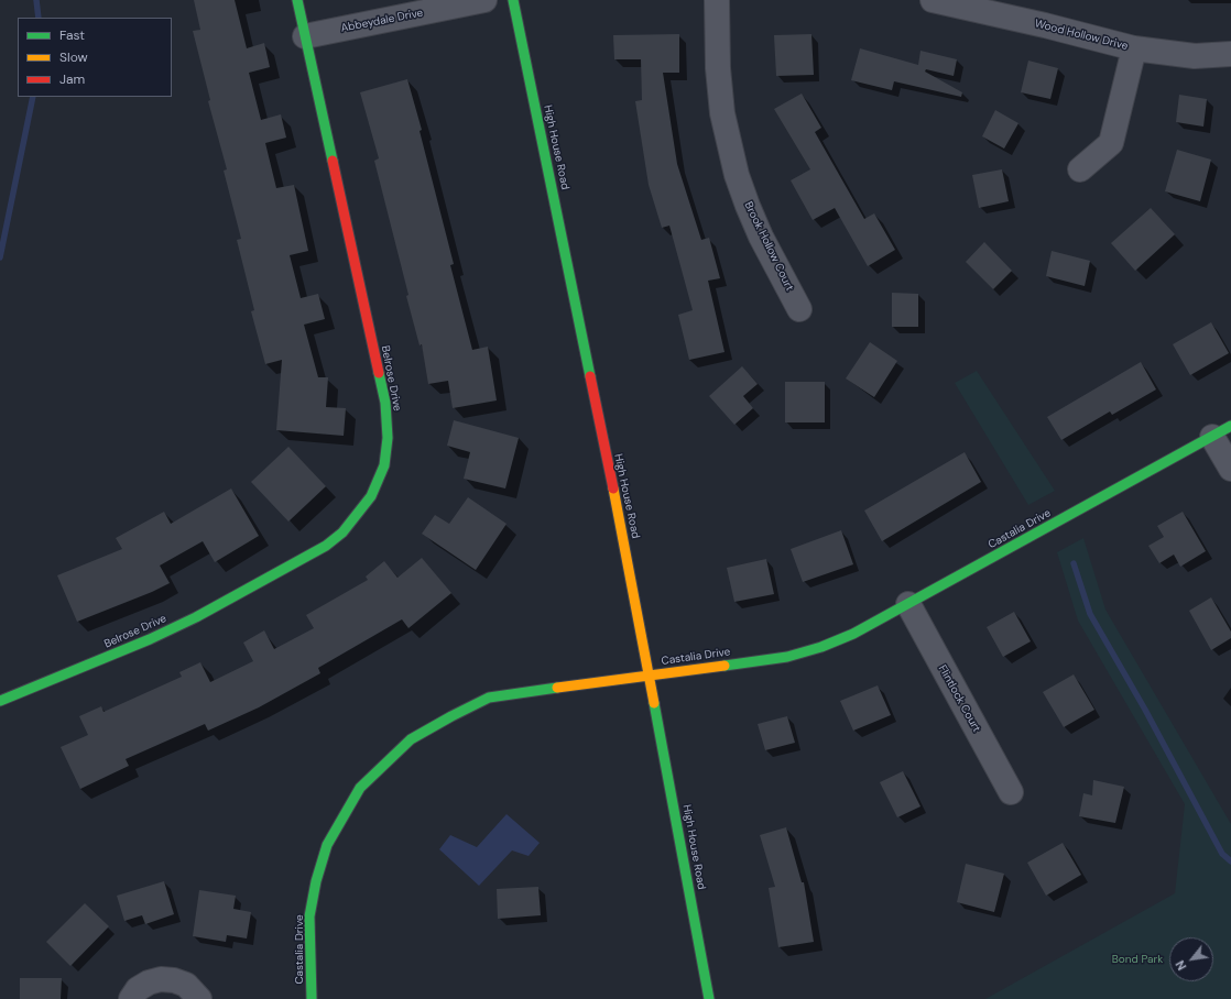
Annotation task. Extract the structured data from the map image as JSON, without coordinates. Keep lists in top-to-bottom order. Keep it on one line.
{"streets":{"street":["Abbeydale Drive","Wood Hollow Drive","High House Road","Brook Hollow Court","Belrose Drive","Castalia Drive","Flintlock Court"]},"crossings":[["Abbeydale Drive","Belrose Drive"],["High House Road","Castalia Drive"],["Castalia Drive","Flintlock Court"]],"parks":["Bond Park"],"legend":["Fast","Slow","Jam"],"north":"bottom left"}
